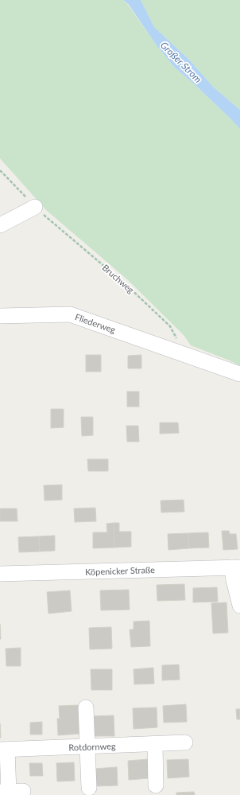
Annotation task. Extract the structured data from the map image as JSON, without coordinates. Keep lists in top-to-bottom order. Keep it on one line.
{"streets":{"street":["Fliederweg","Köpenicker Straße","Rotdornweg"],"path":["Bruchweg"]},"crossings":[["Bruchweg","Fliederweg"]],"water":["Großer Strom"]}
